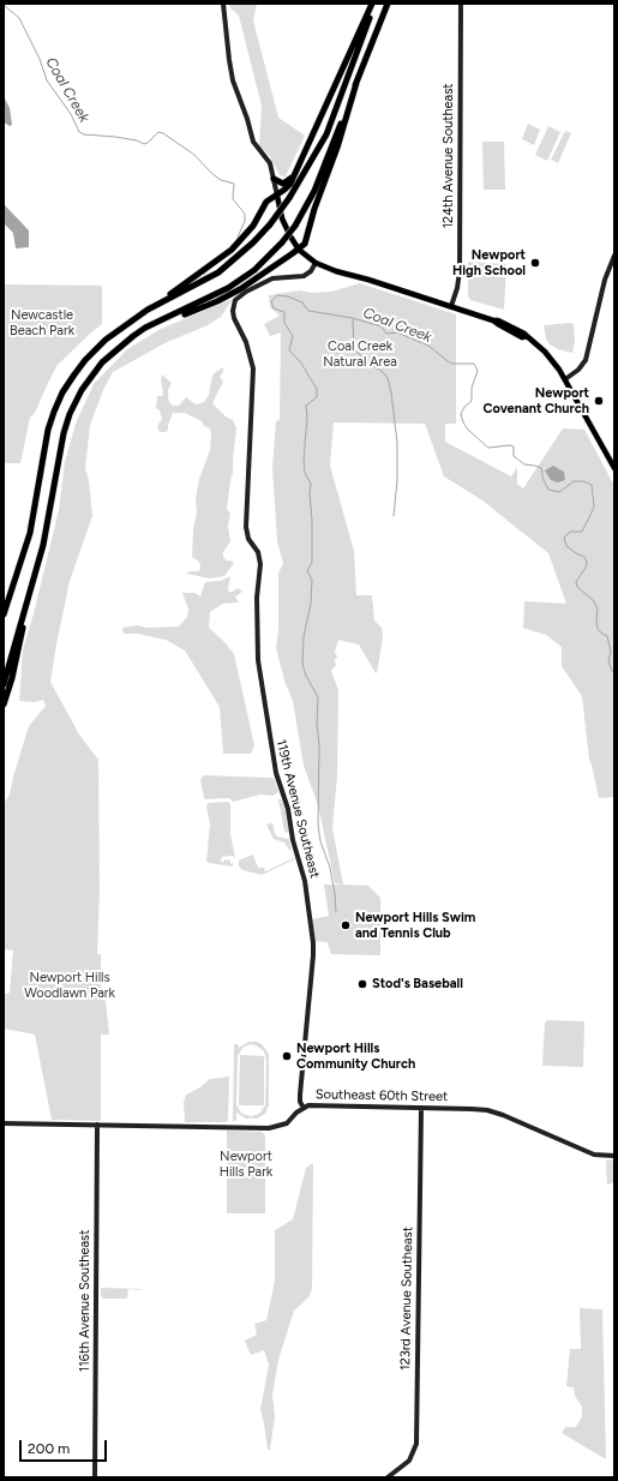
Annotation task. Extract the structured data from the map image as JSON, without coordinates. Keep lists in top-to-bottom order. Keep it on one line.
{"streets":{"street":["124th Avenue Southeast","119th Avenue Southeast","Southeast 60th Street","123rd Avenue Southeast","116th Avenue Southeast"]},"crossings":[["119th Avenue Southeast","Southeast 60th Street"],["Southeast 60th Street","123rd Avenue Southeast"],["Southeast 60th Street","116th Avenue Southeast"]],"water":["Coal Creek"],"parks":["Newcastle Beach Park","Coal Creek Natural Area","Newport Hills Woodlawn Park","Newport Hills Park"],"places":["Newport High School","Newport Covenant Church","Newport Hills Swim and Tennis Club","Stod's Baseball","Newport Hills Community Church"],"scale_bar":"200 m"}
